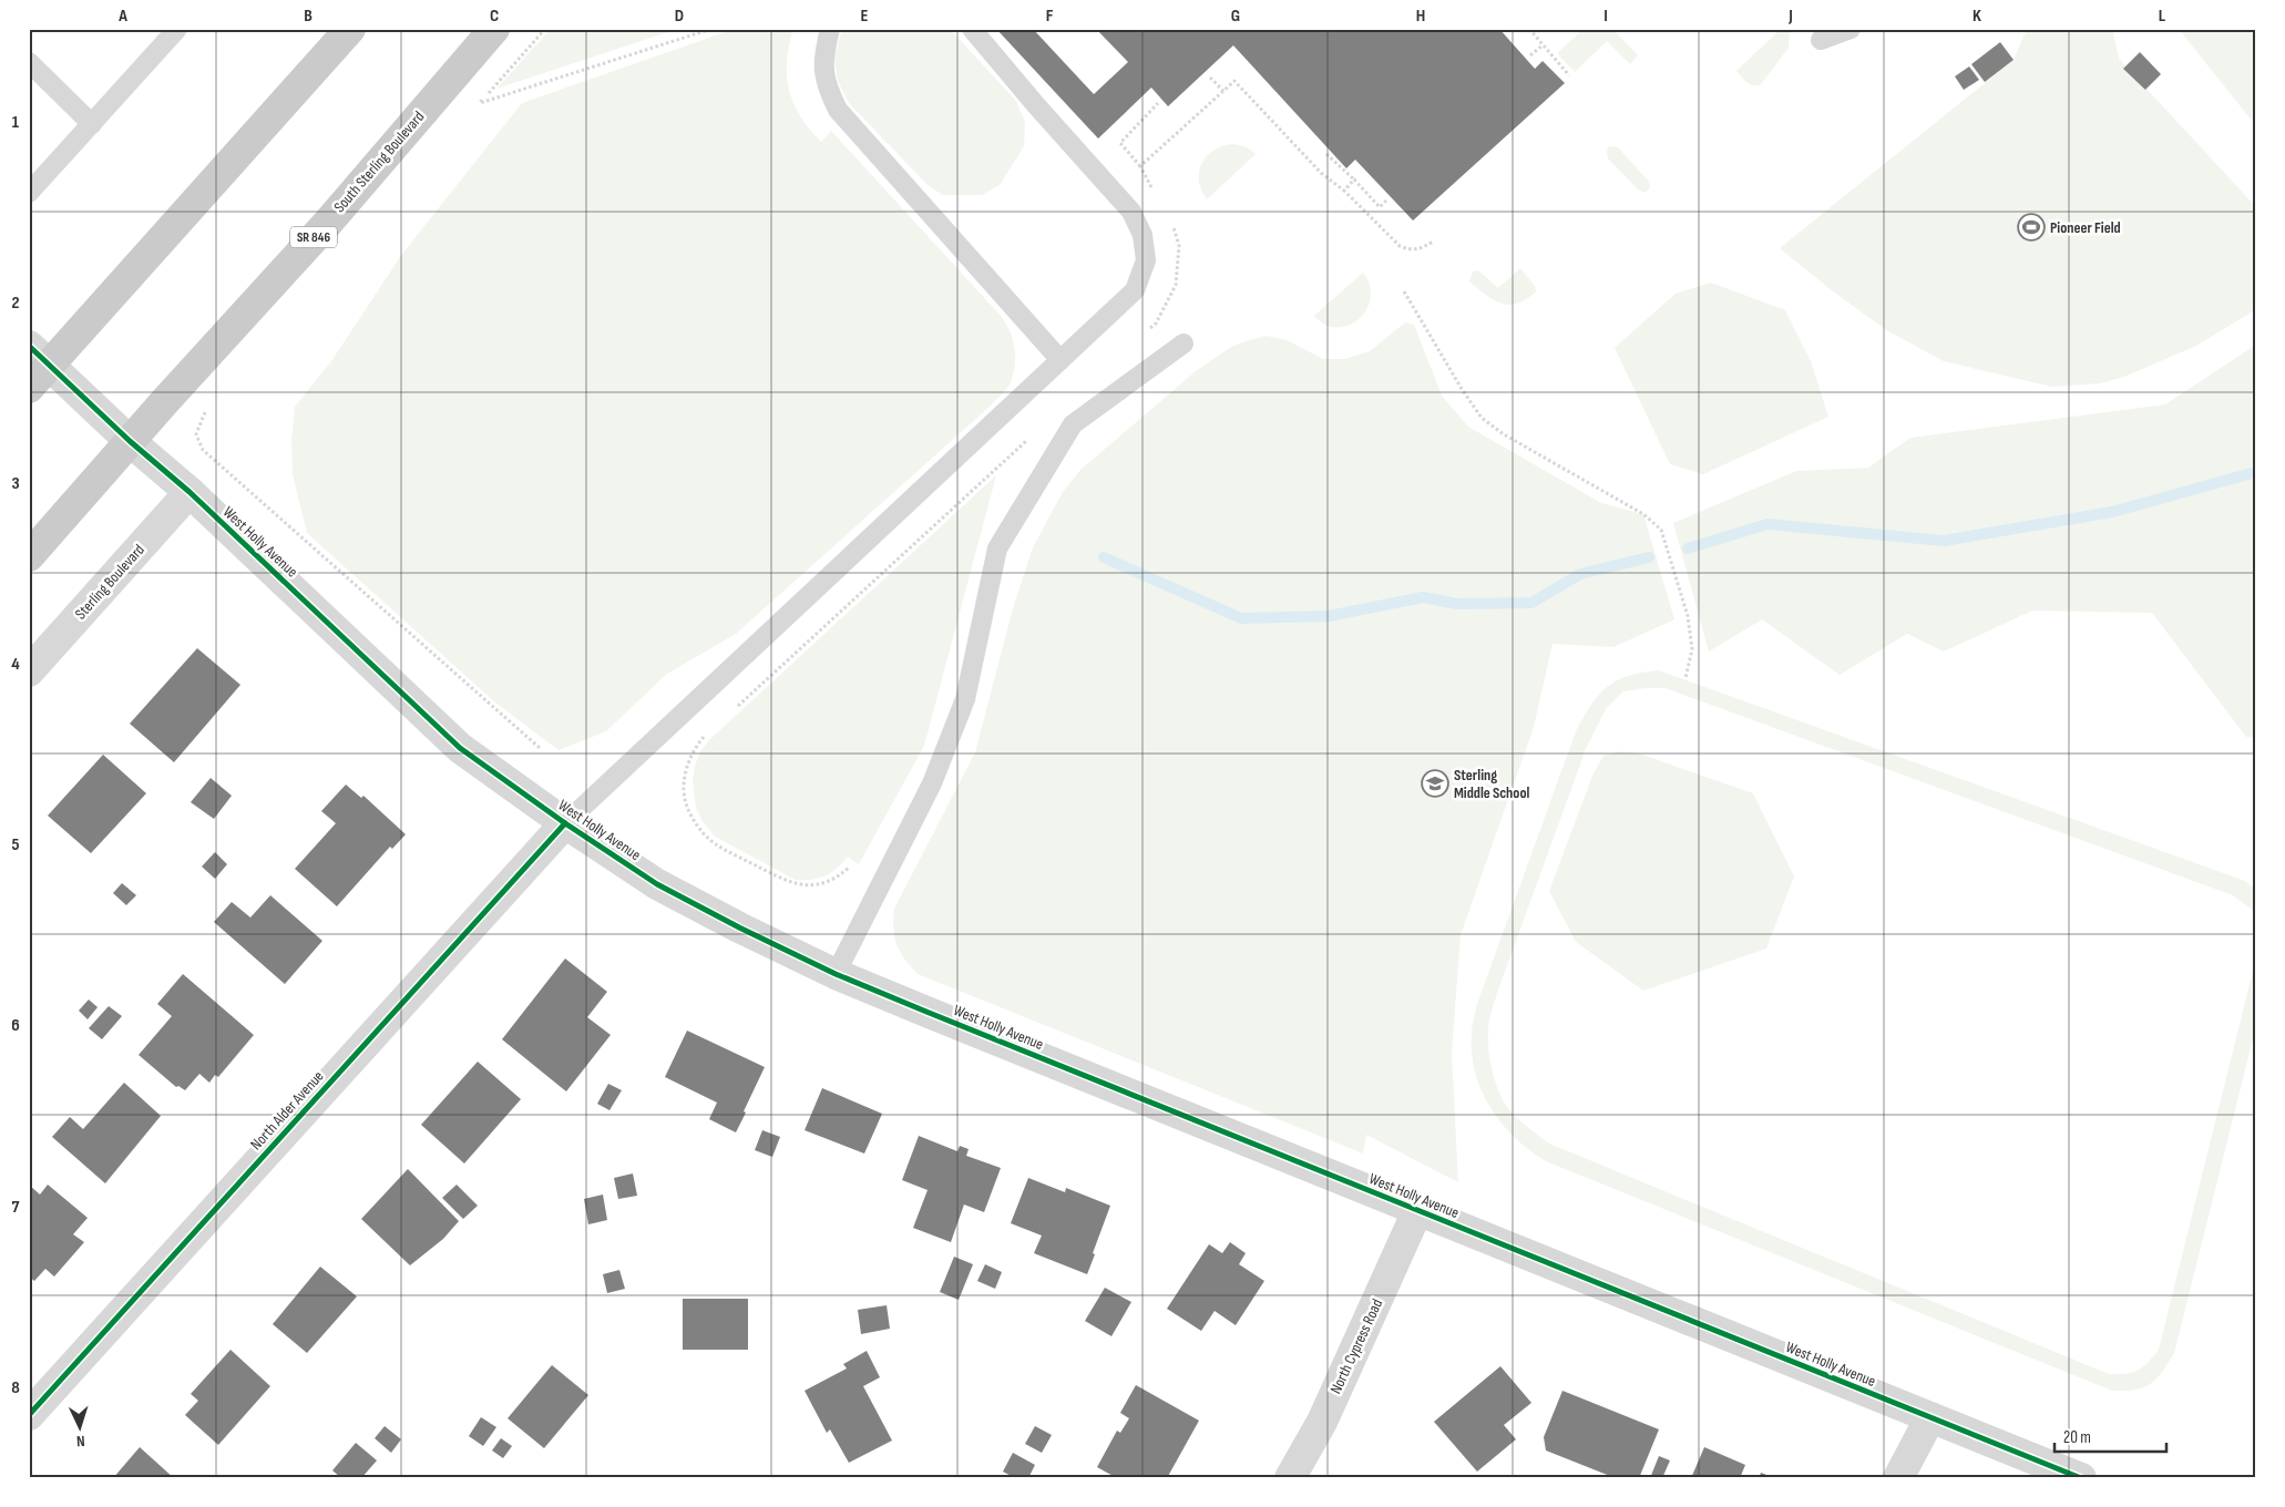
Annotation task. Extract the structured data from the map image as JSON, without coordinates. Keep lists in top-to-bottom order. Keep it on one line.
{"streets":{"main road":["South Sterling Boulevard","SR 846"],"street":["West Holly Avenue","Sterling Boulevard","North Alder Avenue","North Cypress Road"]},"crossings":[["South Sterling Boulevard","SR 846"],["South Sterling Boulevard","West Holly Avenue"],["SR 846","West Holly Avenue"],["West Holly Avenue","Sterling Boulevard"],["West Holly Avenue","North Alder Avenue"],["West Holly Avenue","North Cypress Road"]],"places":{"sports":["Pioneer Field"],"school or university":["Sterling Middle School"]},"scale_bar":"20 m","north":"bottom","grid":{"columns":["A","B","C","D","E","F","G","H","I","J","K","L"],"rows":["1","2","3","4","5","6","7","8"]}}
